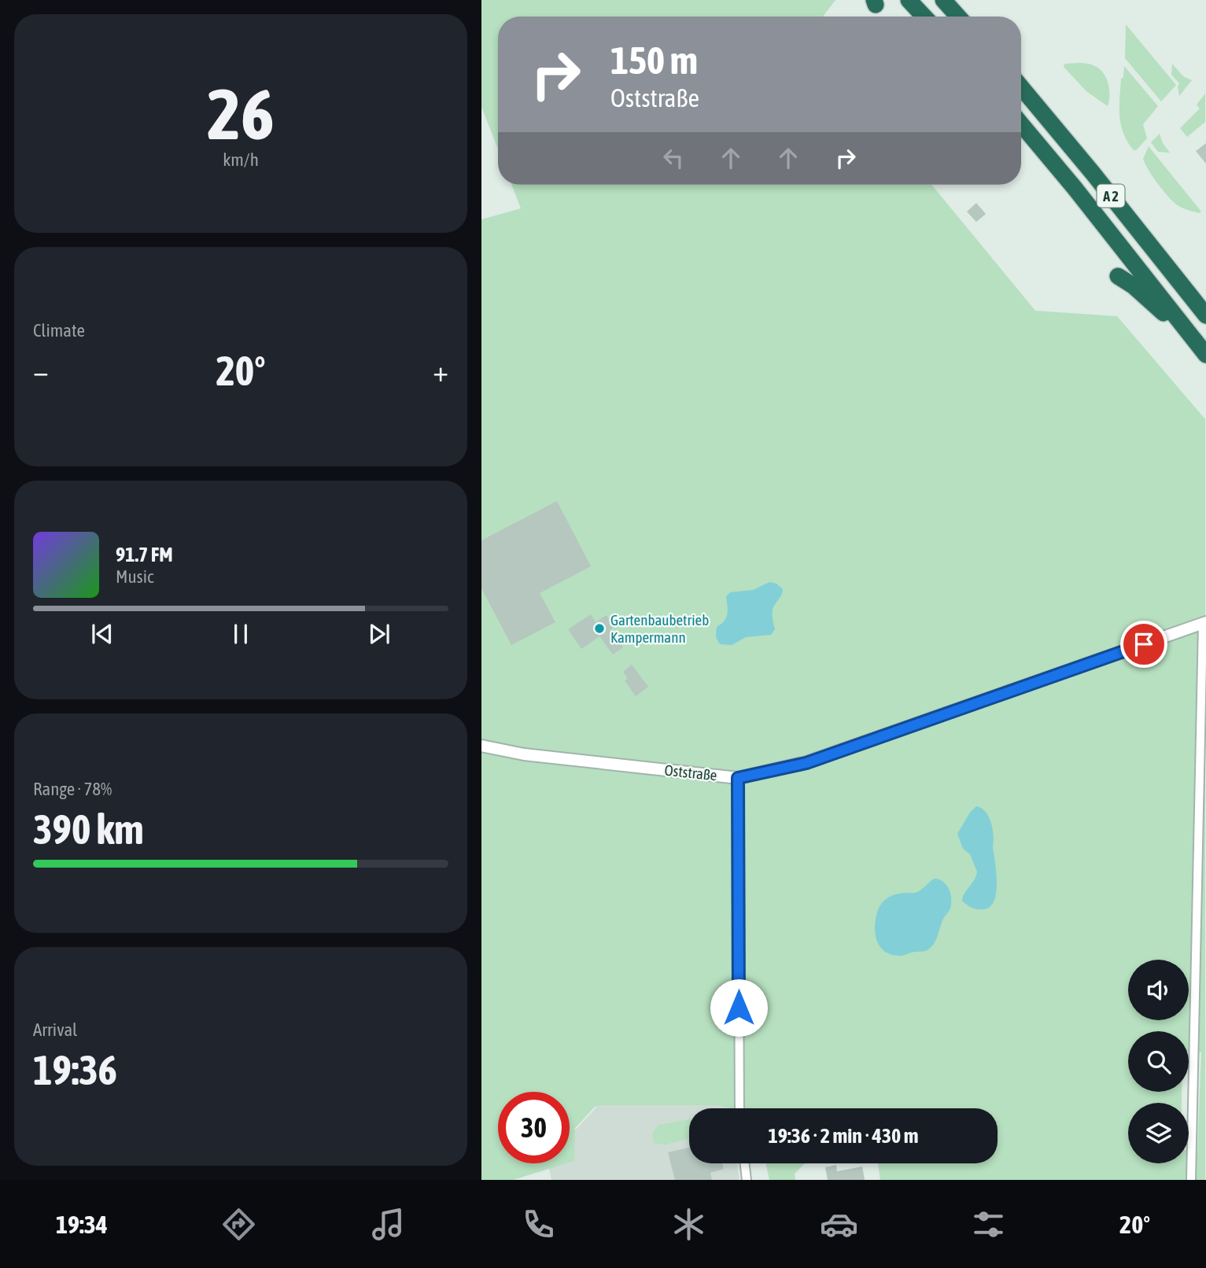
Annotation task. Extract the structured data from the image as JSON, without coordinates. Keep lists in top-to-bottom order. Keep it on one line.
{"streets":{"highway":["A 2"],"street":["Oststraße"]},"places":["Gartenbaubetrieb Kampermann"],"page":{"tile":[["26","km/h"],"Climate",["Range · 78%","390 km"],["Arrival","19:36"]],"turn":["150 m","Oststraße"],"heat":["−","20°","+"],"song":["91.7 FM","Music"],"limit":"30","trip":"19:36 · 2 min · 430 m","tabs":["19:34","20°"]}}
